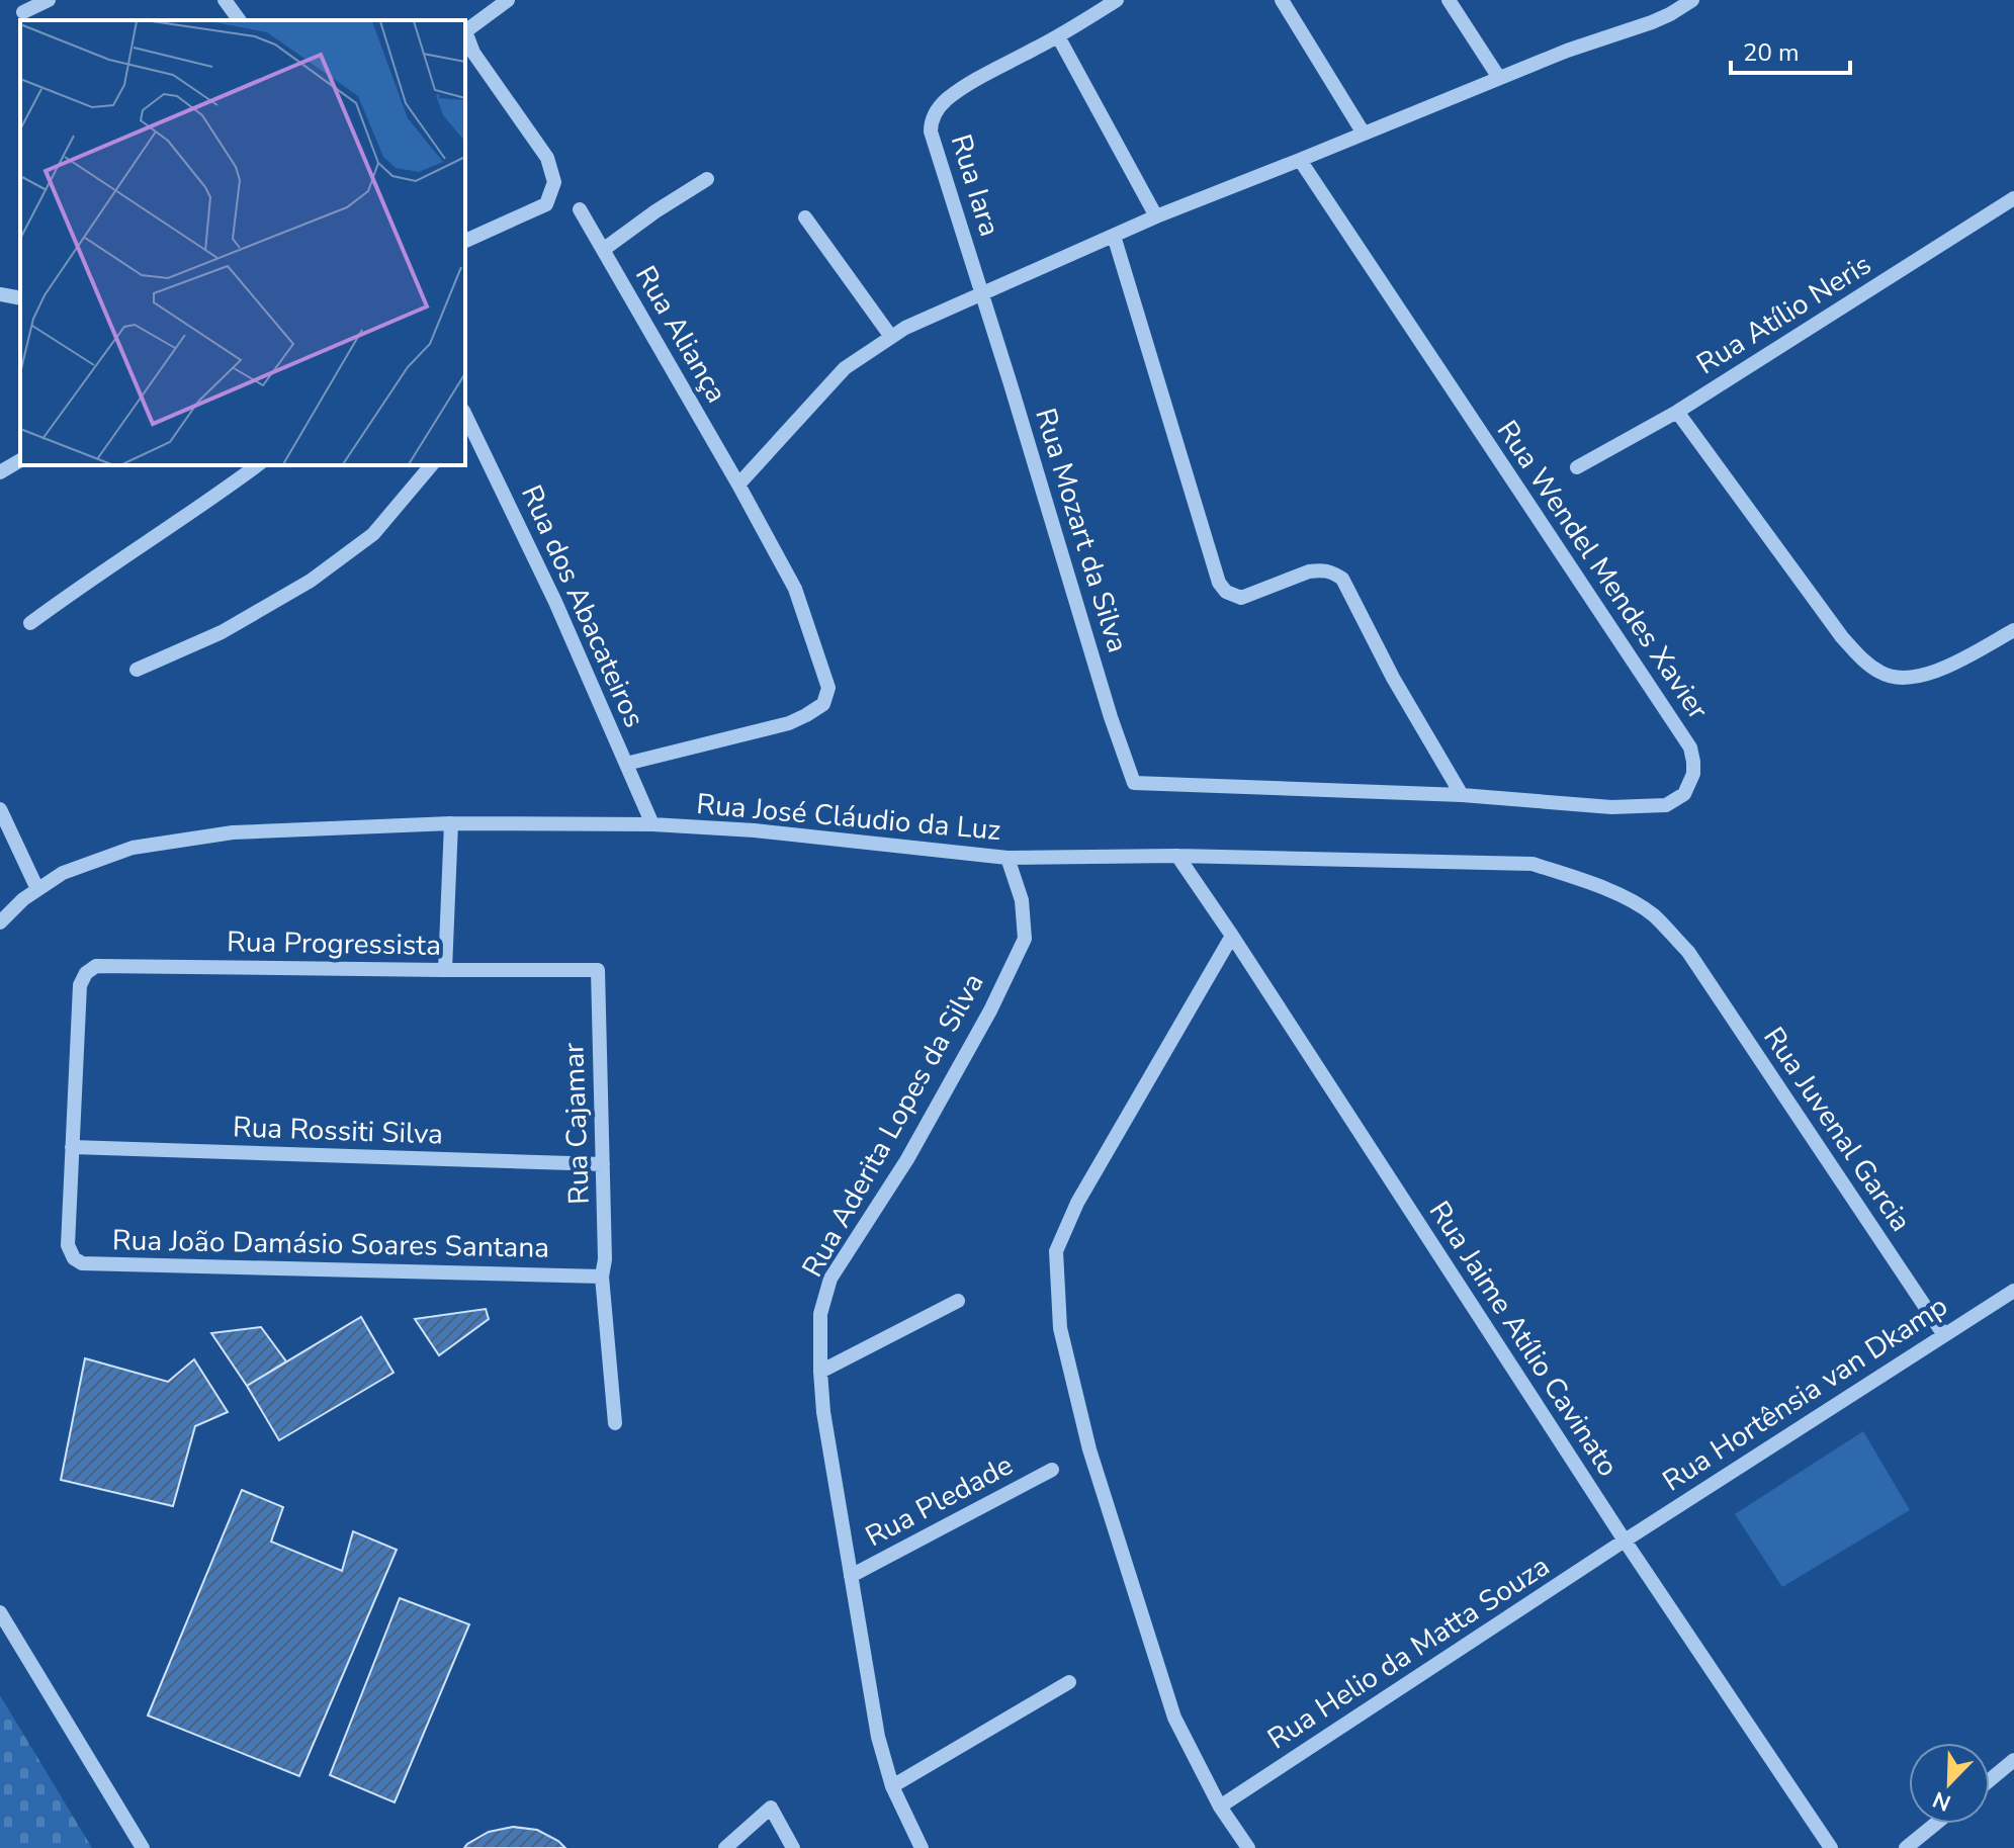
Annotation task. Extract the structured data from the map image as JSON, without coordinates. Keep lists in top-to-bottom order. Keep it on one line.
{"streets":{"street":["Rua Iara","Rua Atílio Neris","Rua Aliança","Rua Mozart da Silva","Rua Wendel Mendes Xavier","Rua dos Abacateiros","Rua José Cláudio da Luz","Rua Progressista","Rua Cajamar","Rua Aderita Lopes da Silva","Rua Juvenal Garcia","Rua Rossiti Silva","Rua João Damásio Soares Santana","Rua Jaime Atílio Cavinato","Rua Hortênsia van Dkamp","Rua Pledade","Rua Helio da Matta Souza"]},"crossings":[["Rua Iara","Rua Mozart da Silva"],["Rua Aliança","Rua dos Abacateiros"],["Rua Mozart da Silva","Rua Wendel Mendes Xavier"],["Rua dos Abacateiros","Rua José Cláudio da Luz"],["Rua José Cláudio da Luz","Rua Aderita Lopes da Silva"],["Rua José Cláudio da Luz","Rua Juvenal Garcia"],["Rua José Cláudio da Luz","Rua Jaime Atílio Cavinato"],["Rua Progressista","Rua Cajamar"],["Rua Progressista","Rua Rossiti Silva"],["Rua Progressista","Rua João Damásio Soares Santana"],["Rua Cajamar","Rua Rossiti Silva"],["Rua Cajamar","Rua João Damásio Soares Santana"],["Rua Aderita Lopes da Silva","Rua Pledade"],["Rua Juvenal Garcia","Rua Hortênsia van Dkamp"],["Rua Rossiti Silva","Rua João Damásio Soares Santana"],["Rua Jaime Atílio Cavinato","Rua Hortênsia van Dkamp"],["Rua Jaime Atílio Cavinato","Rua Helio da Matta Souza"],["Rua Hortênsia van Dkamp","Rua Helio da Matta Souza"]],"scale_bar":"20 m","north":"bottom left"}
